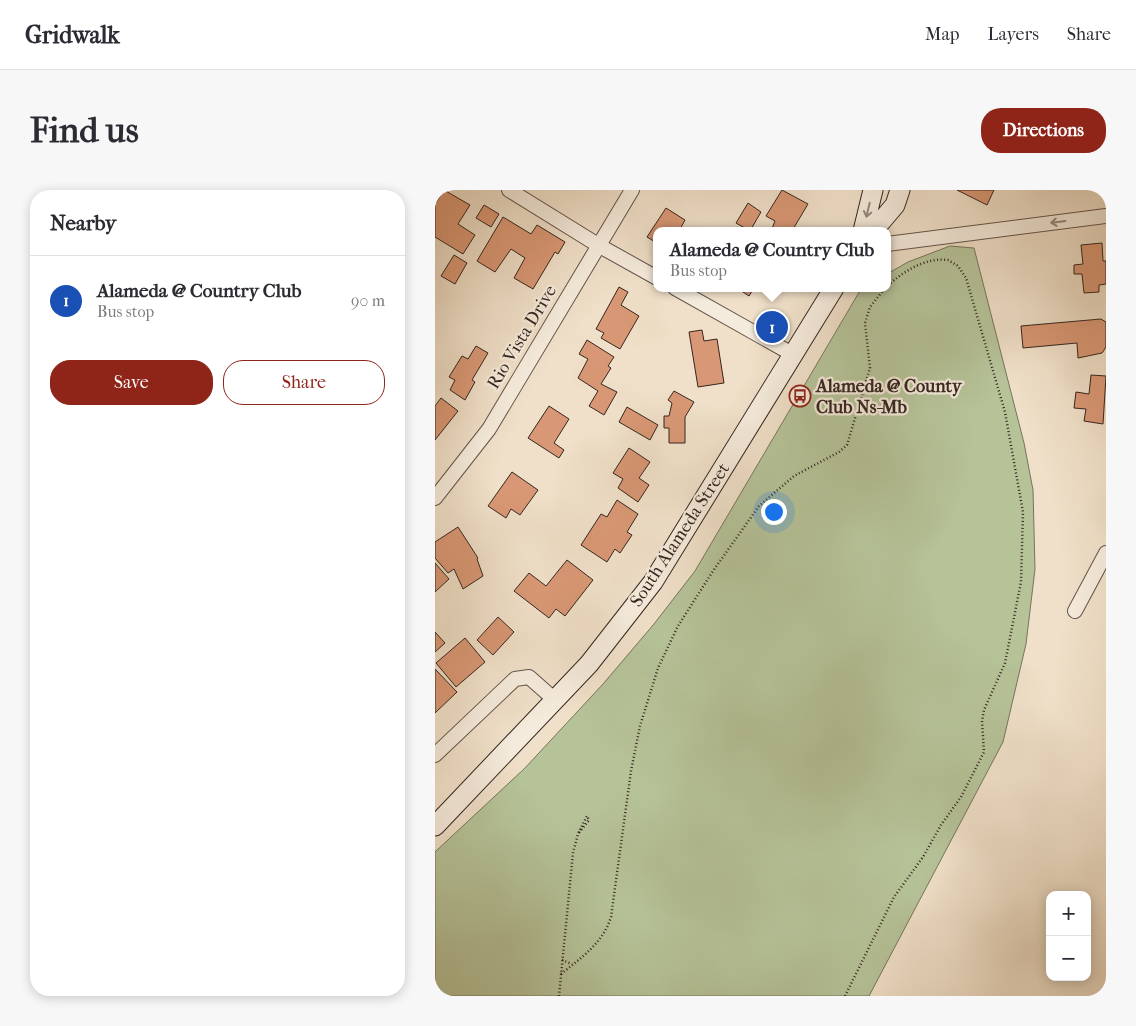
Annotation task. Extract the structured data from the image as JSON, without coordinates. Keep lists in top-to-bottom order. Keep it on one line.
{"streets":{"main road":["South Alameda Street"],"street":["Rio Vista Drive"]},"places":{"bus stop":["Alameda @ County Club Ns-Mb"]},"page":{"header":"Gridwalk","nav":["Map","Layers","Share"],"buttons":["Directions",["Save","Share"]],"title":"Find us","heading":"Nearby","popup":["Alameda @ Country Club","Bus stop"],"list":[{"mark":"1","name":"Alameda @ Country Club","note":"Bus stop","value":"90 m"}],"pins":"1","map_buttons":["+","−"]}}
